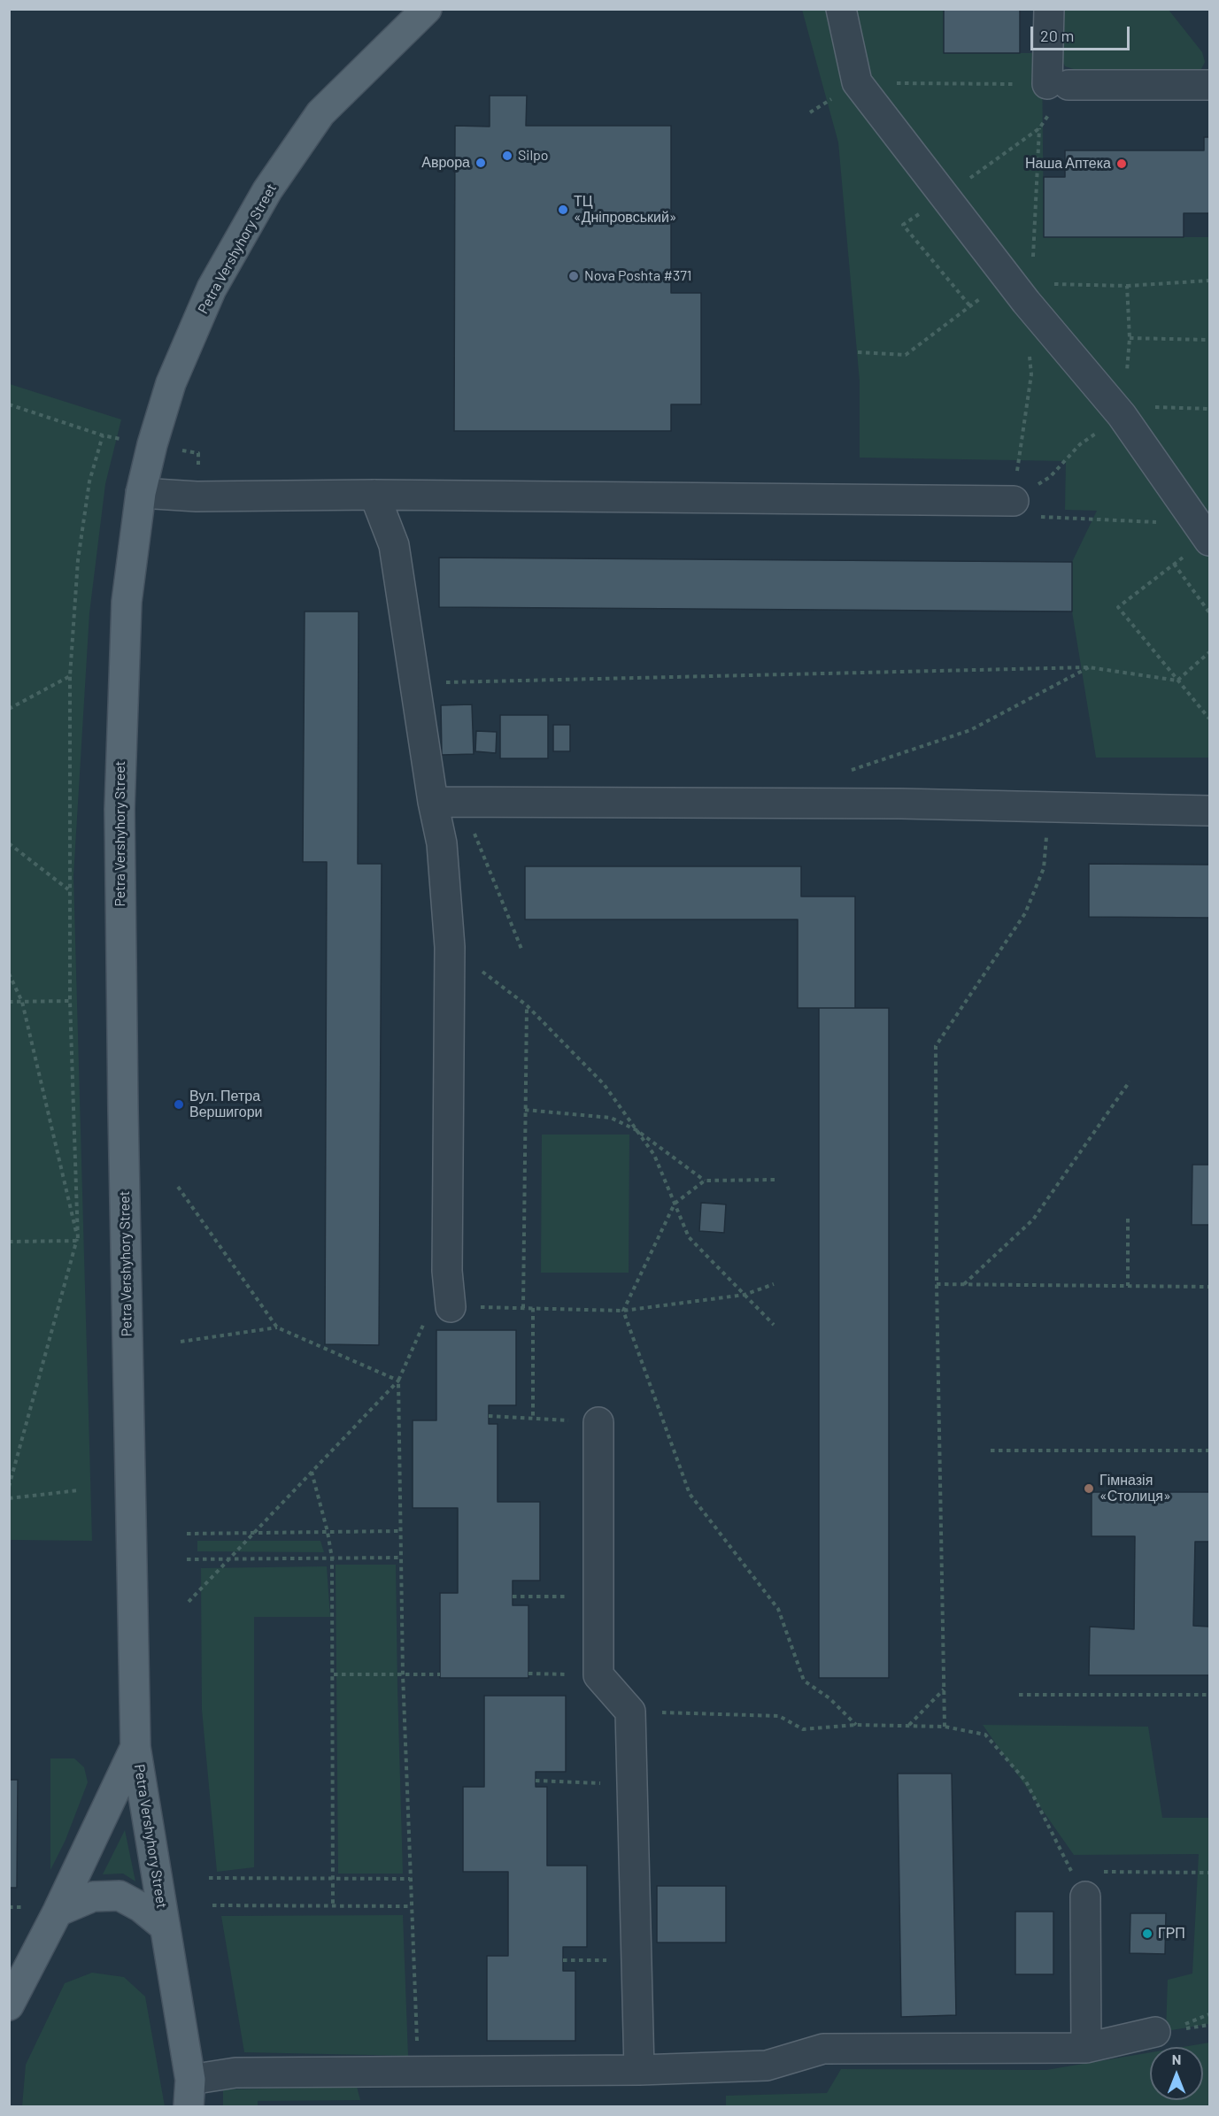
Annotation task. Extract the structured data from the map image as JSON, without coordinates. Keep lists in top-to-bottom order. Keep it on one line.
{"streets":{"main road":["Petra Vershyhory Street"]},"places":["Silpo","Аврора","Наша Аптека","ТЦ «Дніпровський»","Nova Poshta #371","Вул. Петра Вершигори","Гімназія «Столиця»","ГРП"],"scale_bar":"20 m","north":"top"}
